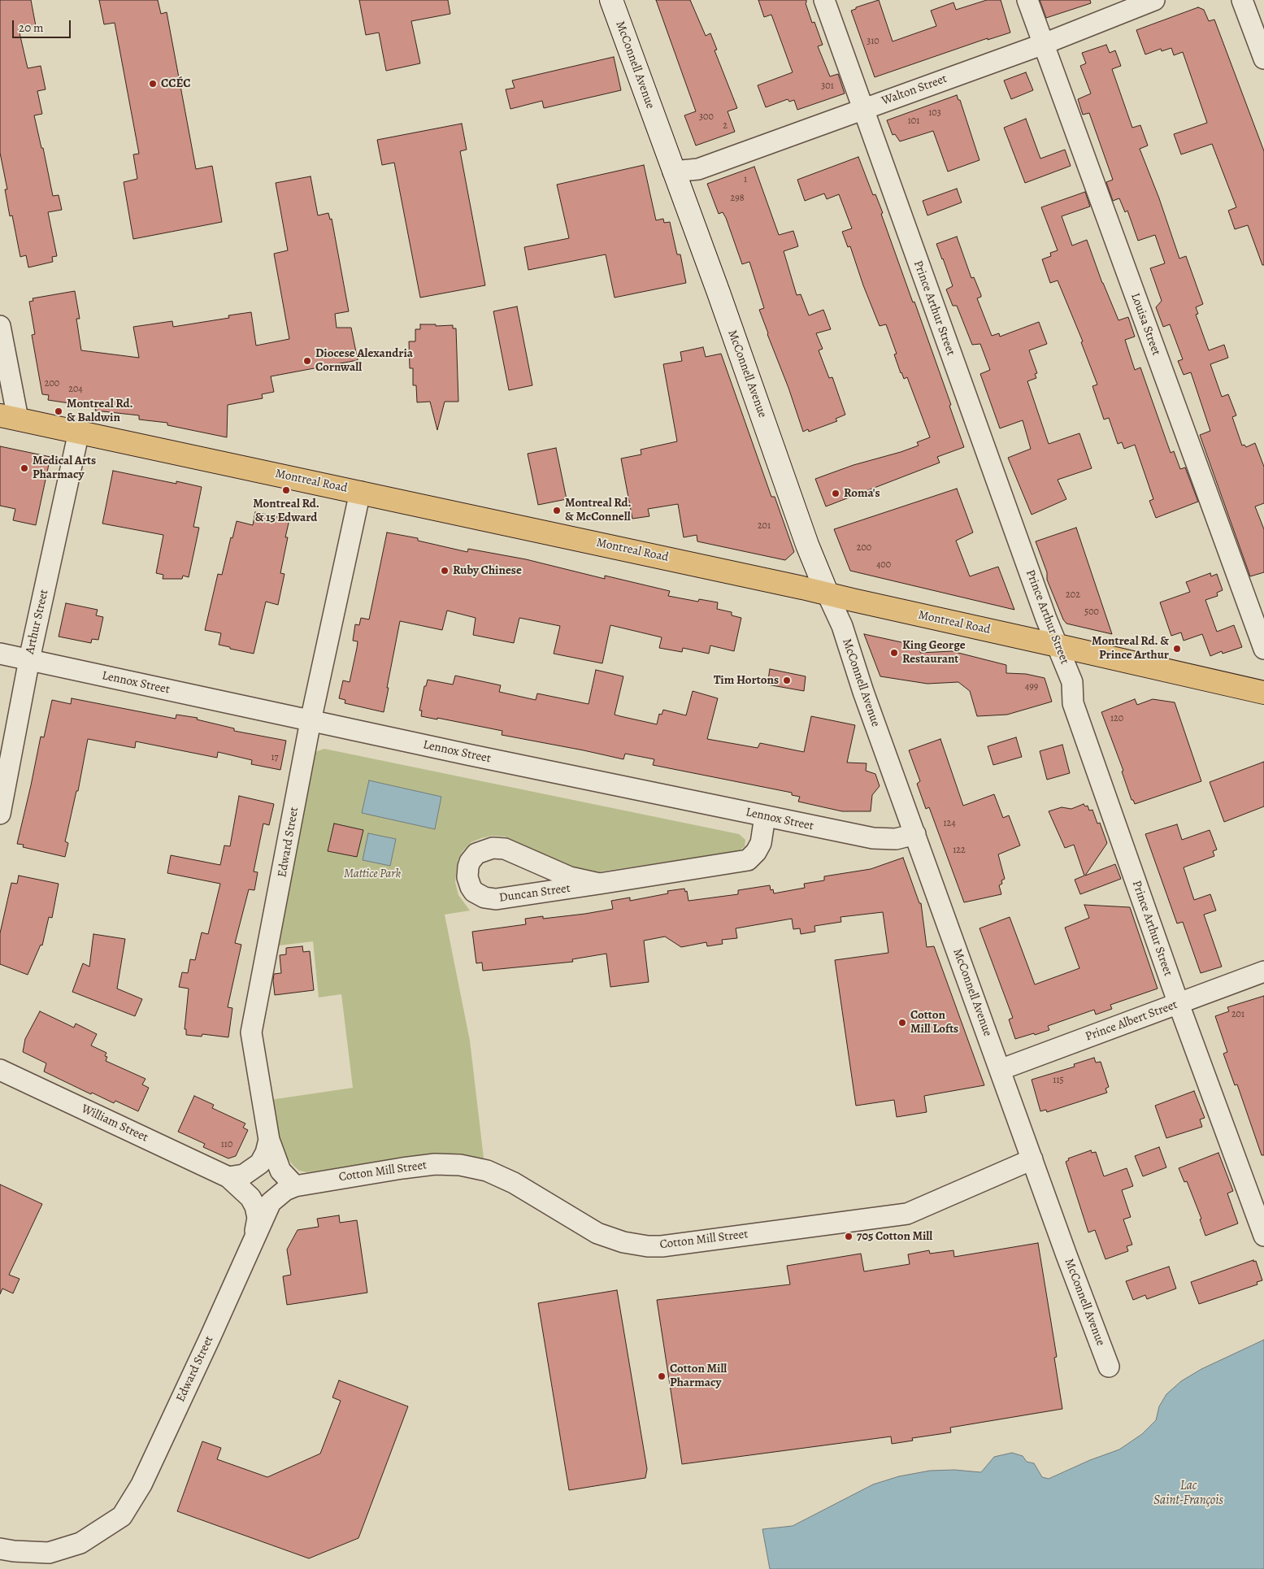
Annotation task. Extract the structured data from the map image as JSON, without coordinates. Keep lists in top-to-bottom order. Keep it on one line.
{"streets":{"main road":["McConnell Avenue","Montreal Road"],"street":["Walton Street","Prince Arthur Street","Louisa Street","Arthur Street","Lennox Street","Edward Street","Duncan Street","Prince Albert Street","William Street","Cotton Mill Street"]},"crossings":[["McConnell Avenue","Walton Street"],["McConnell Avenue","Montreal Road"],["McConnell Avenue","Lennox Street"],["McConnell Avenue","Prince Albert Street"],["McConnell Avenue","Cotton Mill Street"],["Walton Street","Prince Arthur Street"],["Walton Street","Louisa Street"],["Prince Arthur Street","Montreal Road"],["Prince Arthur Street","Prince Albert Street"],["Montreal Road","Arthur Street"],["Montreal Road","Edward Street"],["Arthur Street","Lennox Street"],["Lennox Street","Edward Street"],["Lennox Street","Duncan Street"],["Edward Street","William Street"],["Edward Street","Cotton Mill Street"]],"water":["Lac Saint-François"],"parks":["Mattice Park"],"places":["CCÉC","Diocese Alexandria Cornwall","Montreal Rd. & Baldwin","Medical Arts Pharmacy","Montreal Rd. & 15 Edward","Roma's","Montreal Rd. & McConnell","Ruby Chinese","Montreal Rd. & Prince Arthur","King George Restaurant","Tim Hortons","Cotton Mill Lofts","705 Cotton Mill","Cotton Mill Pharmacy"],"house_numbers":["310","301","103","300","101","2","1","298","200","204","201","200","400","202","500","499","120","17","124","122","201","115","110"],"scale_bar":"20 m"}
